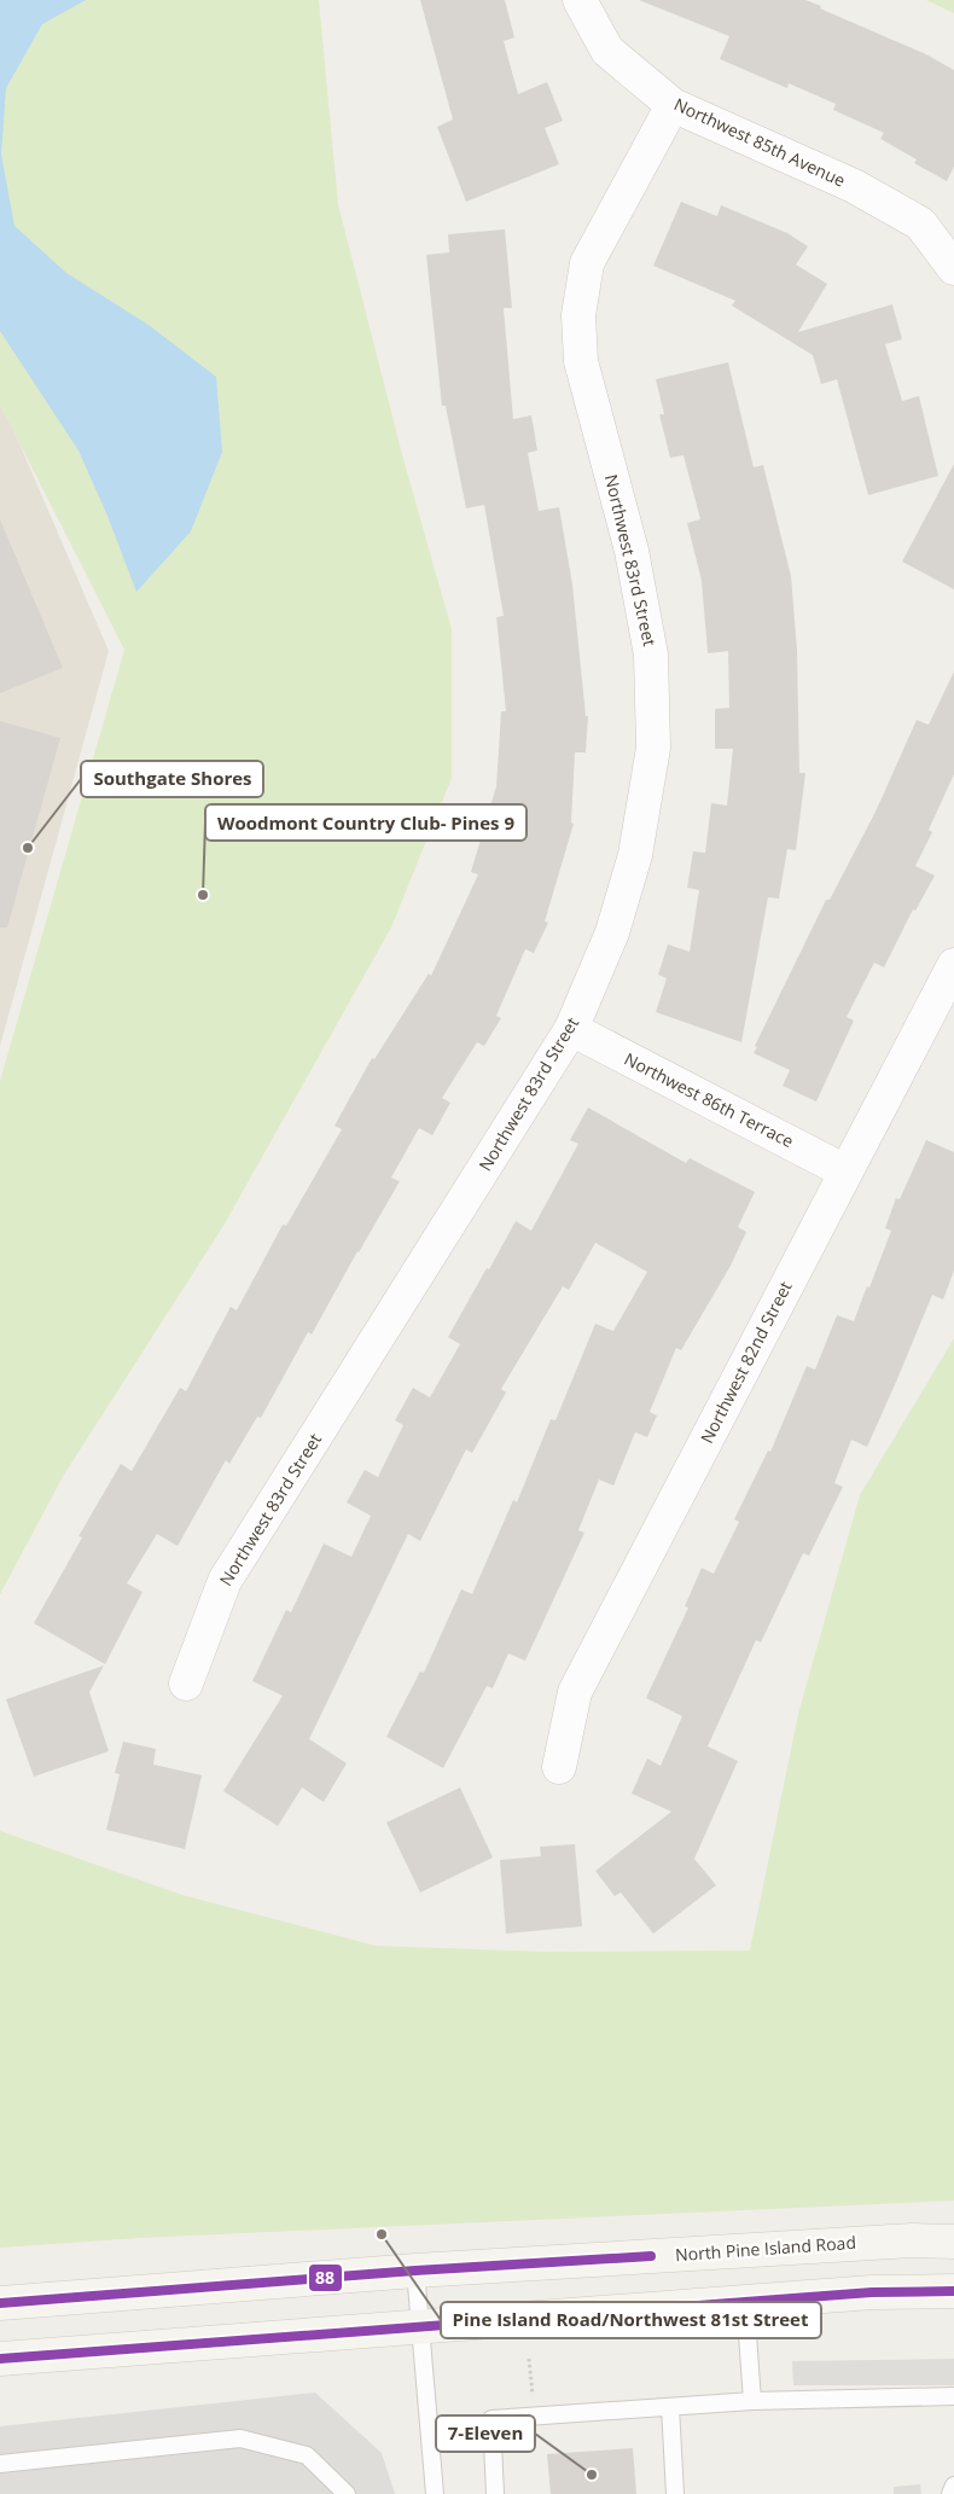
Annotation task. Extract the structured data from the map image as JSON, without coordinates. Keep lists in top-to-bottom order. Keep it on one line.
{"streets":{"main road":["North Pine Island Road"],"street":["Northwest 85th Avenue","Northwest 83rd Street","Northwest 86th Terrace","Northwest 82nd Street"]},"crossings":[["Northwest 85th Avenue","Northwest 83rd Street"],["Northwest 83rd Street","Northwest 86th Terrace"],["Northwest 86th Terrace","Northwest 82nd Street"]],"places":["Southgate Shores","Woodmont Country Club- Pines 9","Pine Island Road/Northwest 81st Street","7-Eleven"],"lines":["transit line 88"]}
